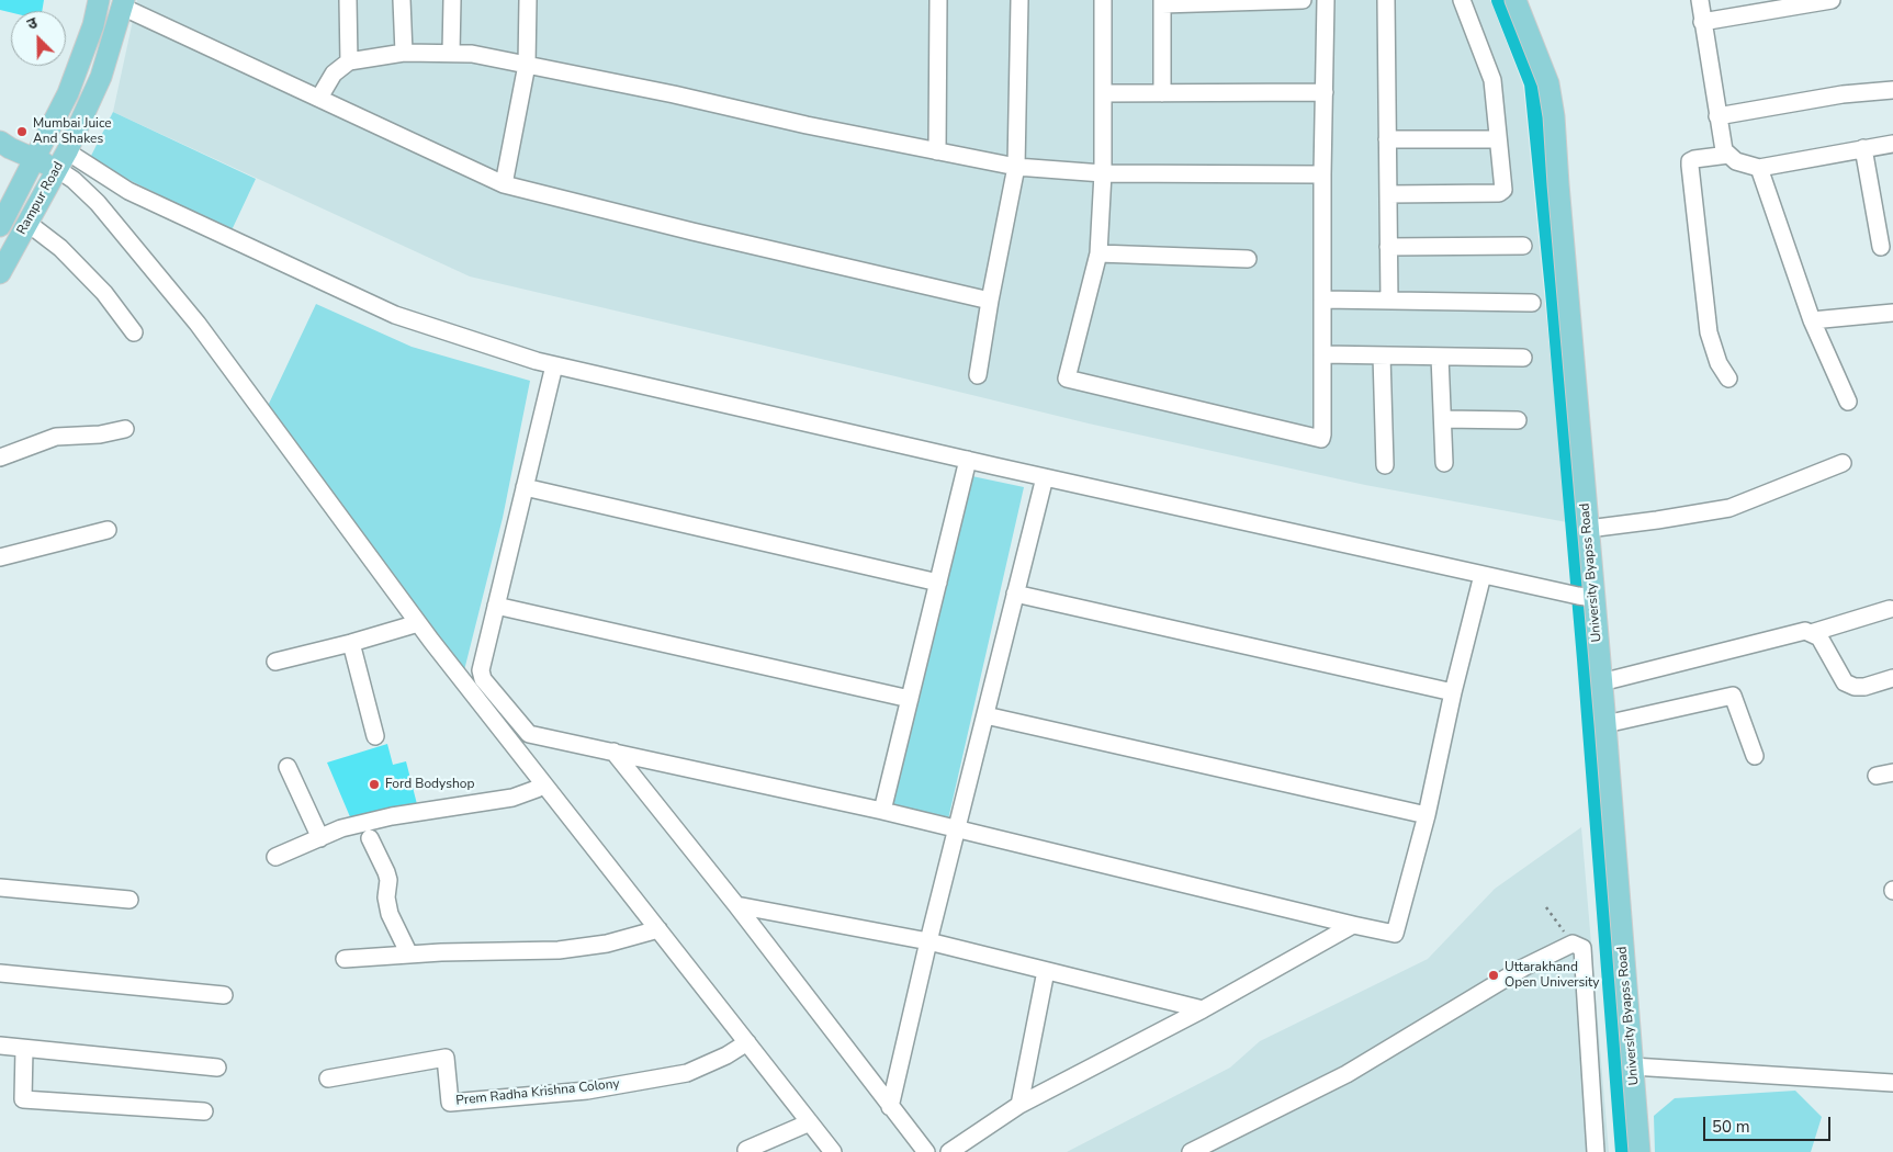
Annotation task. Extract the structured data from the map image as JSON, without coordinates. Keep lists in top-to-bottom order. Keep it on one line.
{"streets":{"main road":["Rampur Road","University Byapss Road"],"street":["Prem Radha Krishna Colony"]},"places":["Mumbai Juice And Shakes","Ford Bodyshop","Uttarakhand Open University"],"scale_bar":"50 m","north":"top left"}
